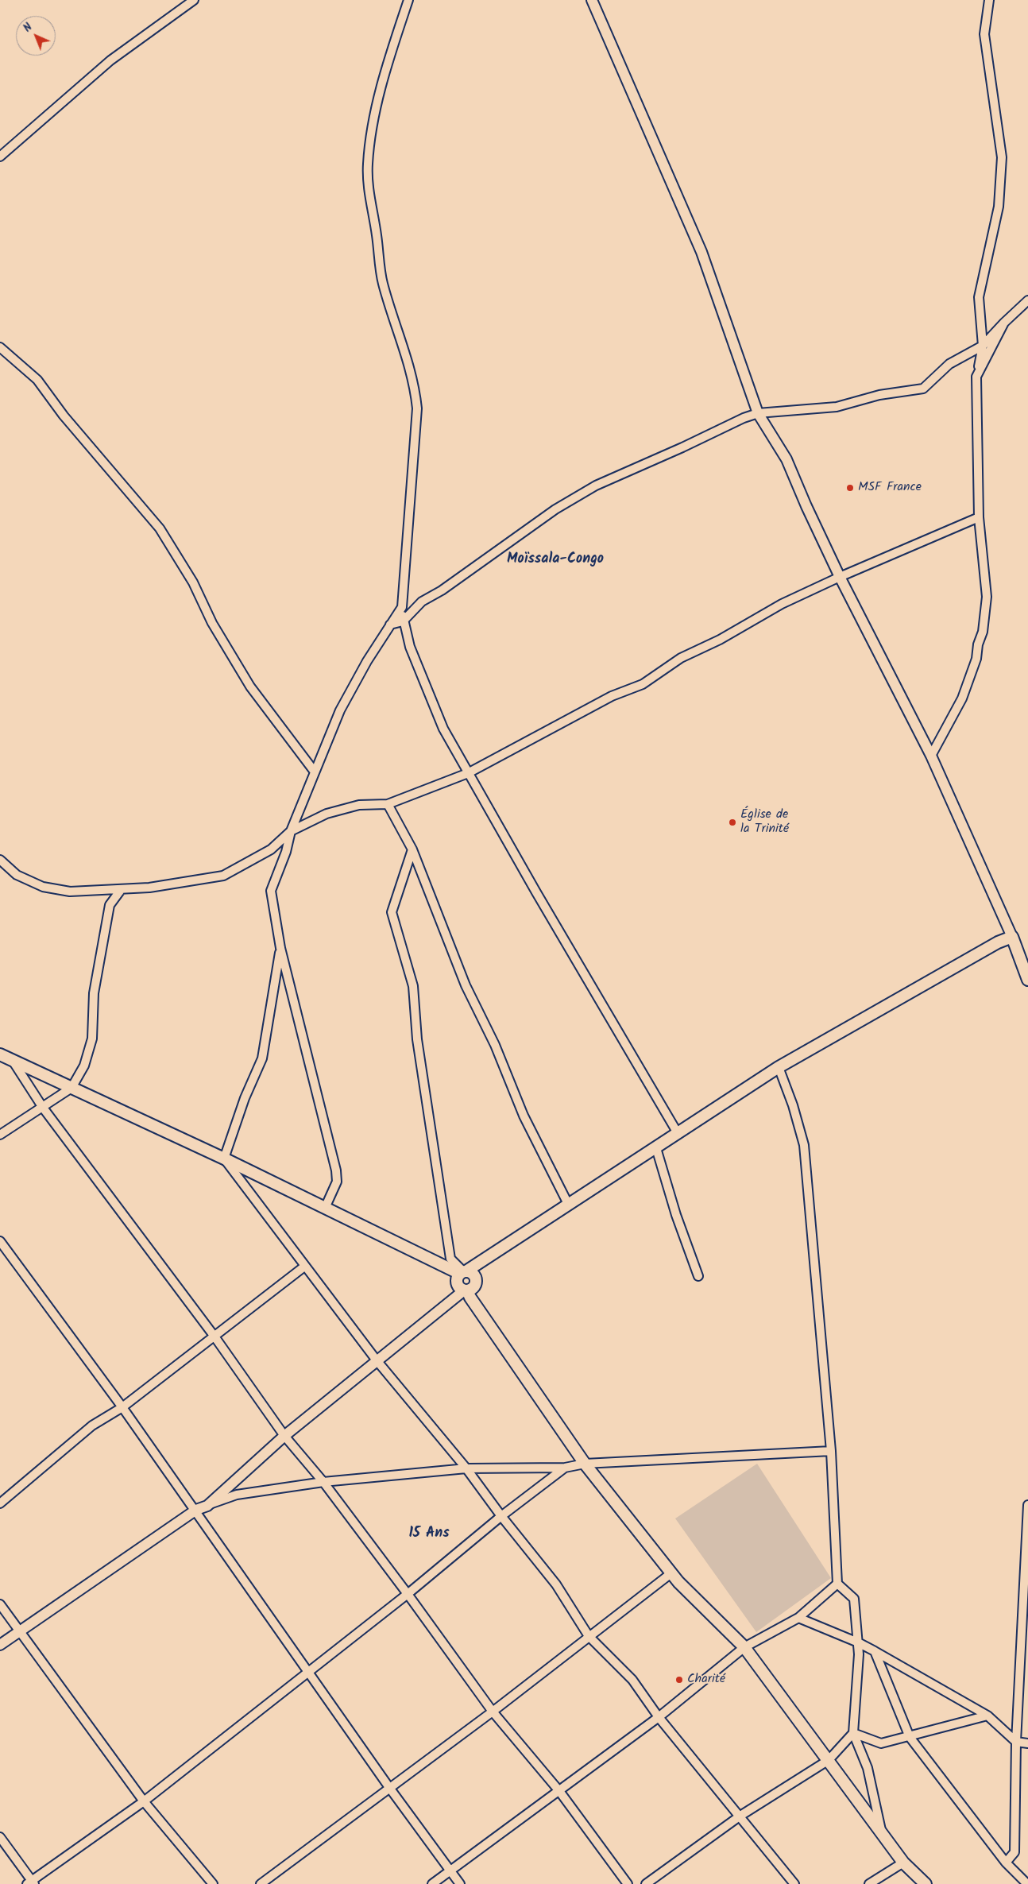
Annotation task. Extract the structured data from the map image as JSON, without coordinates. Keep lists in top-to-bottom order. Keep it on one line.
{"districts":["Moïssala-Congo","15 Ans"],"places":["MSF France","Église de la Trinité","Charité"],"north":"top left"}
